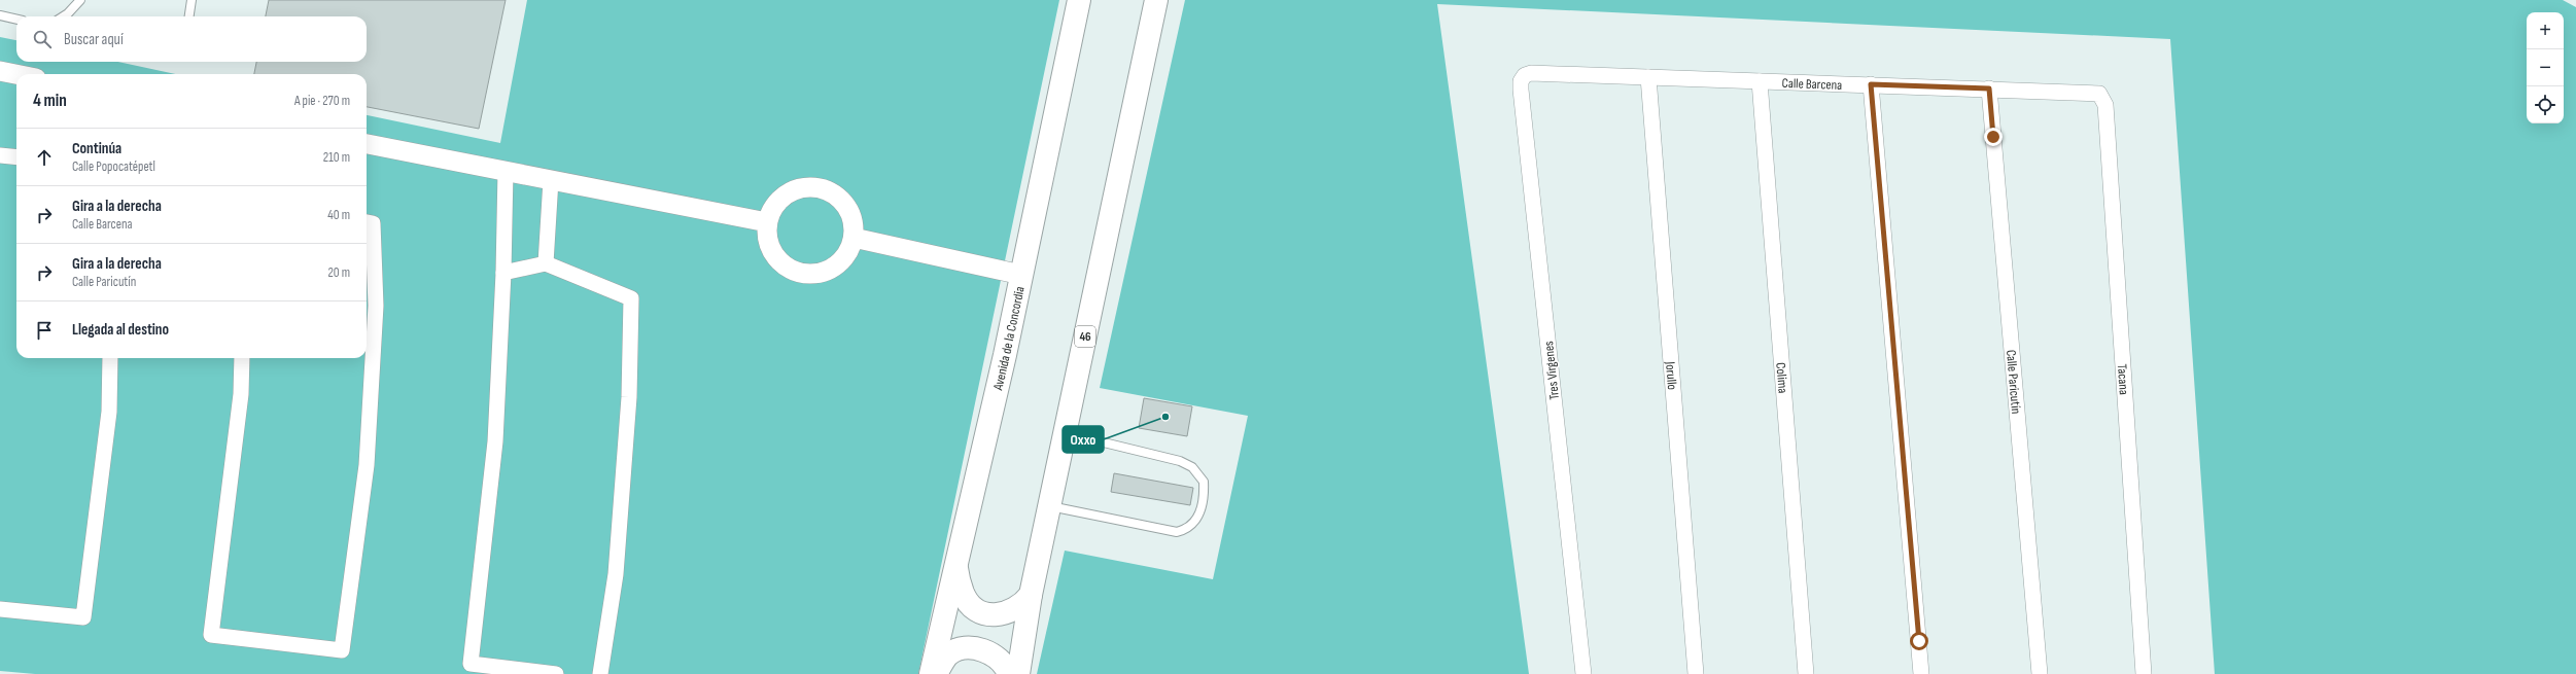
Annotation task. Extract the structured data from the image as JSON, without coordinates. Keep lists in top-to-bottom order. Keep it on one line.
{"streets":{"main road":["46","Avenida de la Concordia"],"street":["Calle Barcena","Tres Virgenes","Jorullo","Colima","Tacana","Calle Paricutín"]},"crossings":[["Calle Barcena","Tres Virgenes"],["Calle Barcena","Jorullo"],["Calle Barcena","Colima"],["Calle Barcena","Tacana"],["Calle Barcena","Calle Paricutín"]],"places":["Oxxo"],"page":{"map_buttons":["+","−"],"search":"Buscar aquí","heading":["4 min","A pie · 270 m"],"list":[["Continúa","Calle Popocatépetl","210 m"],["Gira a la derecha","Calle Barcena","40 m"],["Gira a la derecha","Calle Paricutín","20 m"],"Llegada al destino"]}}
